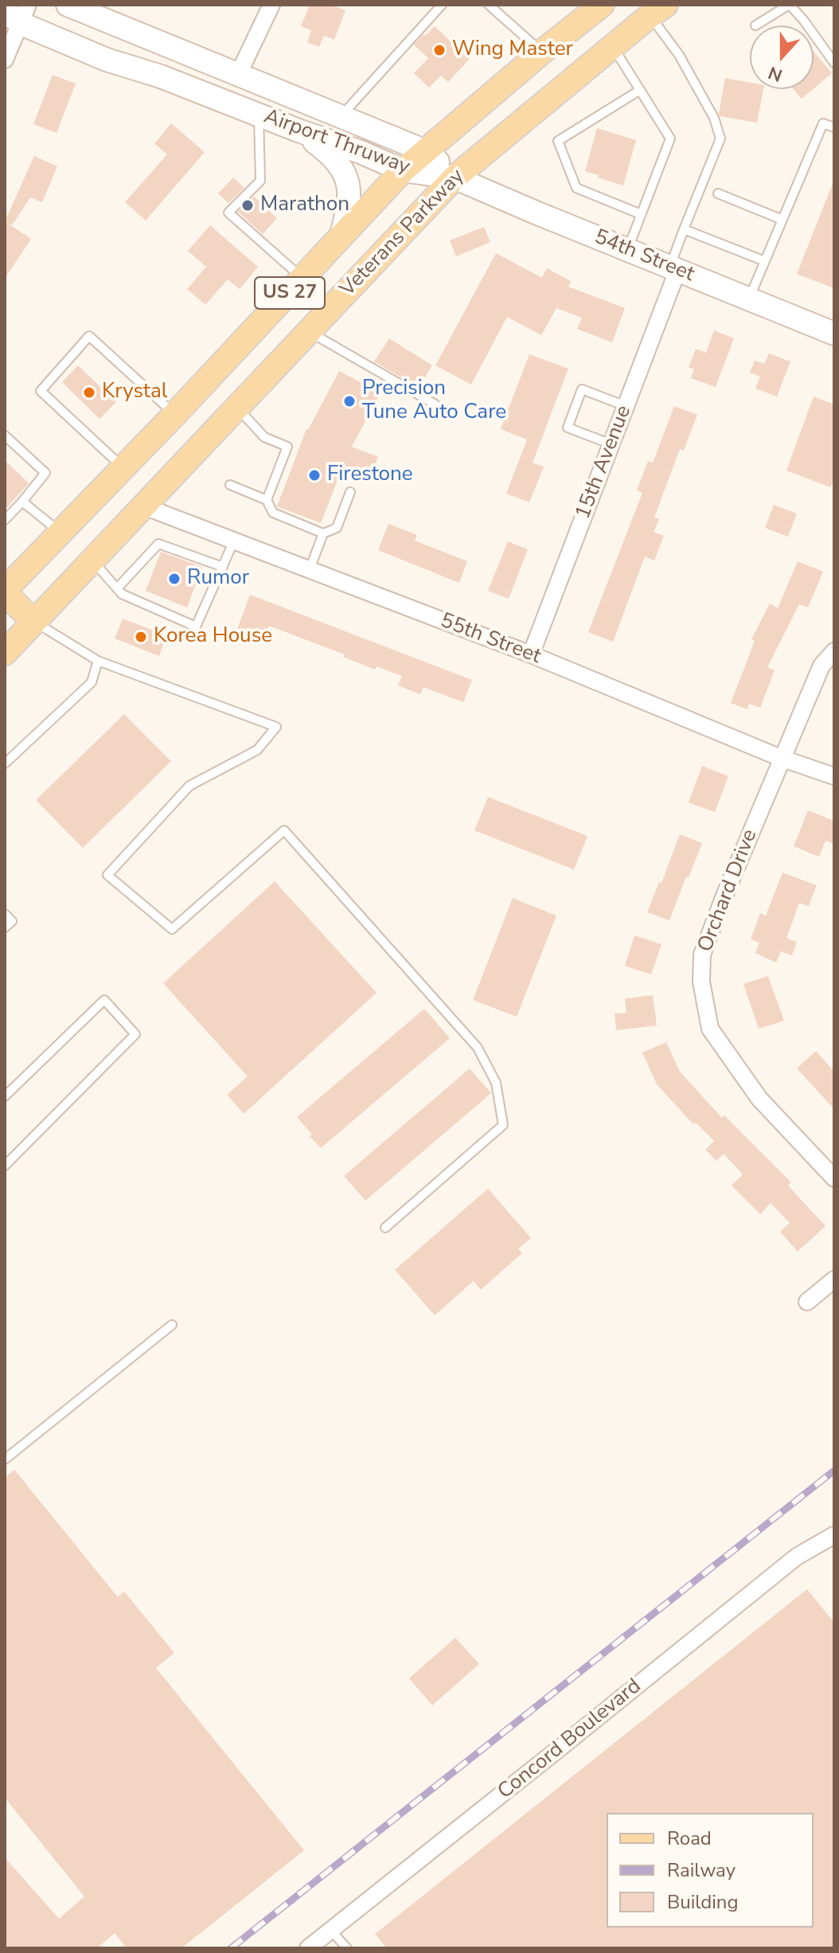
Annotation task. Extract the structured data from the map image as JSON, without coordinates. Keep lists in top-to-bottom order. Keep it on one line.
{"streets":{"main road":["Airport Thruway","Veterans Parkway","54th Street","US 27"],"street":["15th Avenue","55th Street","Orchard Drive","Concord Boulevard"]},"crossings":[["Airport Thruway","Veterans Parkway"],["Airport Thruway","54th Street"],["Veterans Parkway","54th Street"],["Veterans Parkway","55th Street"],["54th Street","15th Avenue"],["15th Avenue","55th Street"],["55th Street","Orchard Drive"]],"places":["Wing Master","Marathon","Krystal","Precision Tune Auto Care","Firestone","Rumor","Korea House"],"legend":["Road","Railway","Building"],"north":"bottom"}
